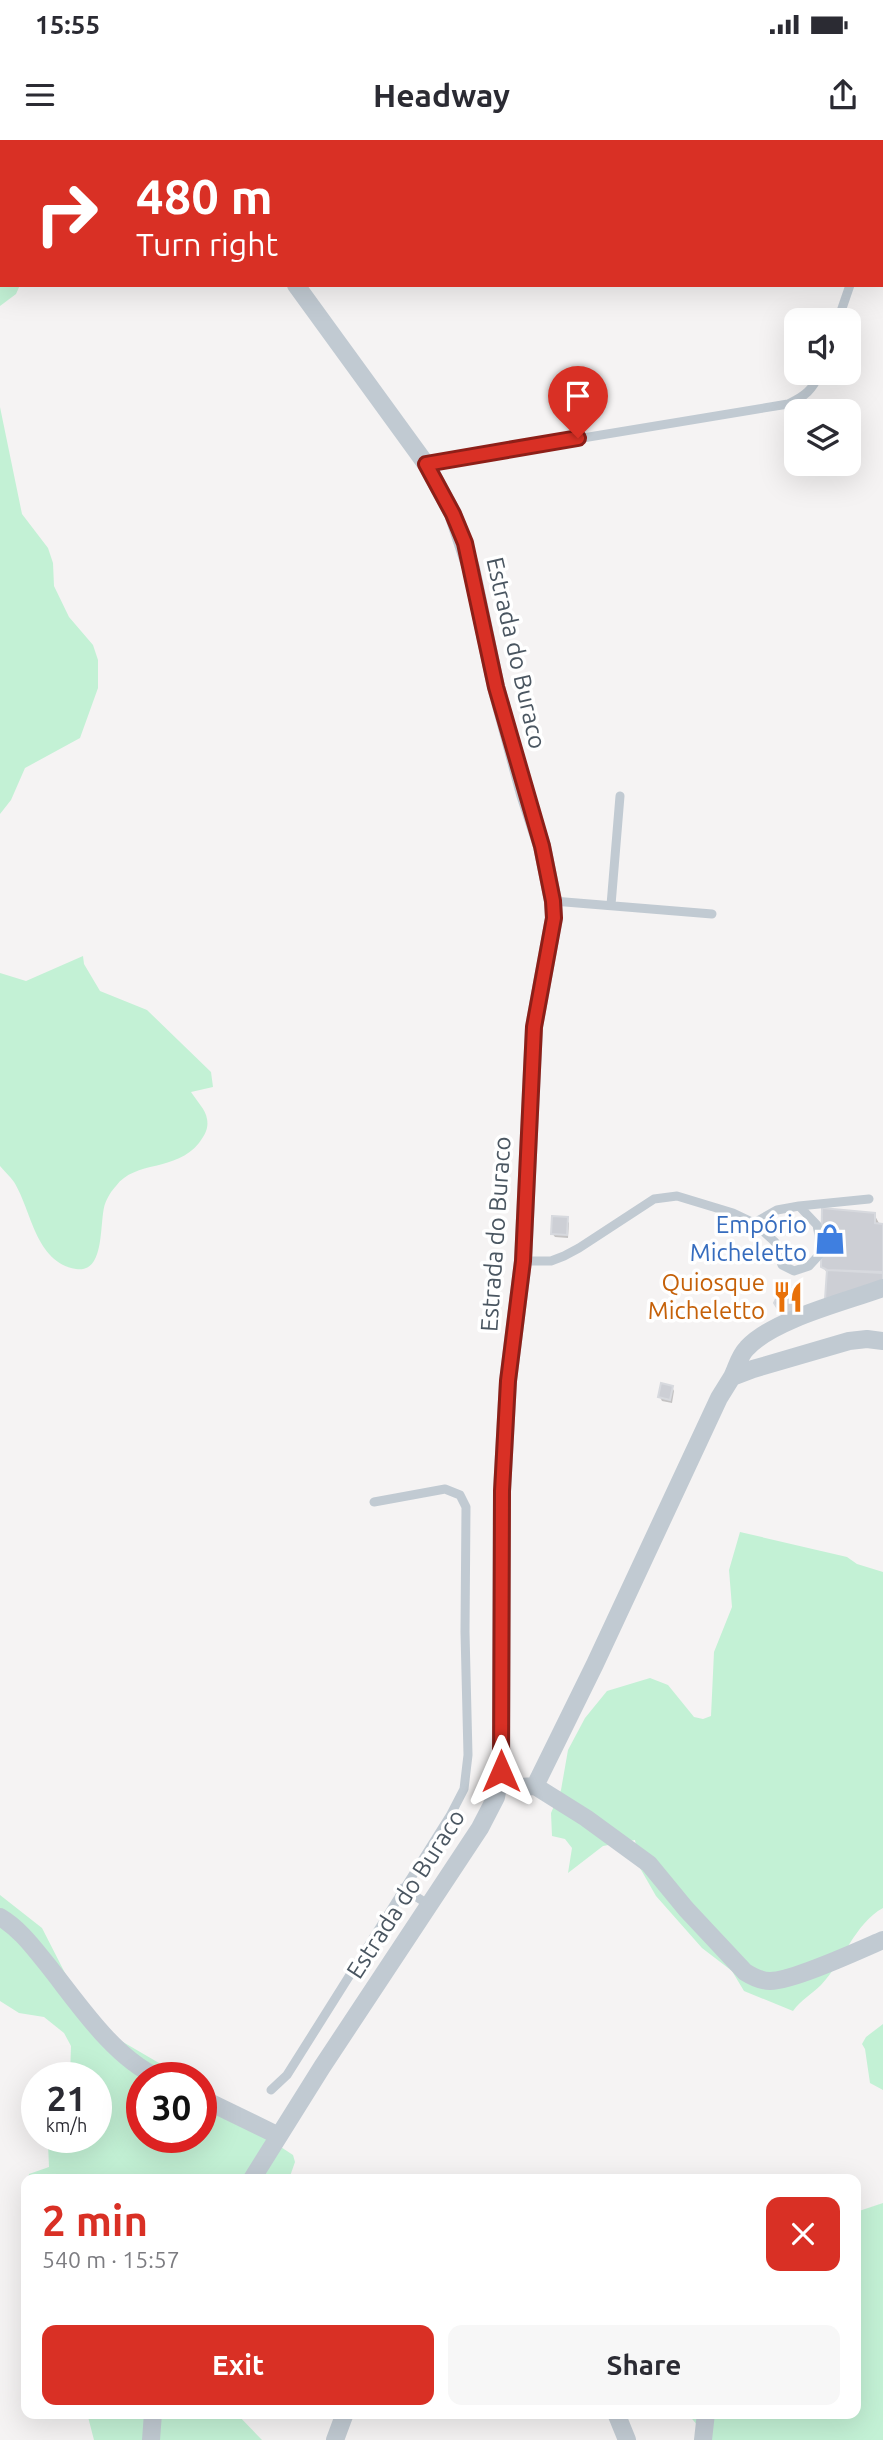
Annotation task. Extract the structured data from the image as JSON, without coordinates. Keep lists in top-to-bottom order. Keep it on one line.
{"streets":{"street":["Estrada do Buraco"]},"places":{"shop":["Empório Micheletto"],"restaurant":["Quiosque Micheletto"]},"page":{"status":"15:55","header":"Headway","turn":["480 m","Turn right"],"speed":"21 km/h","limit":"30","heading":["2 min","540 m · 15:57"],"buttons":["Exit","Share"]}}
